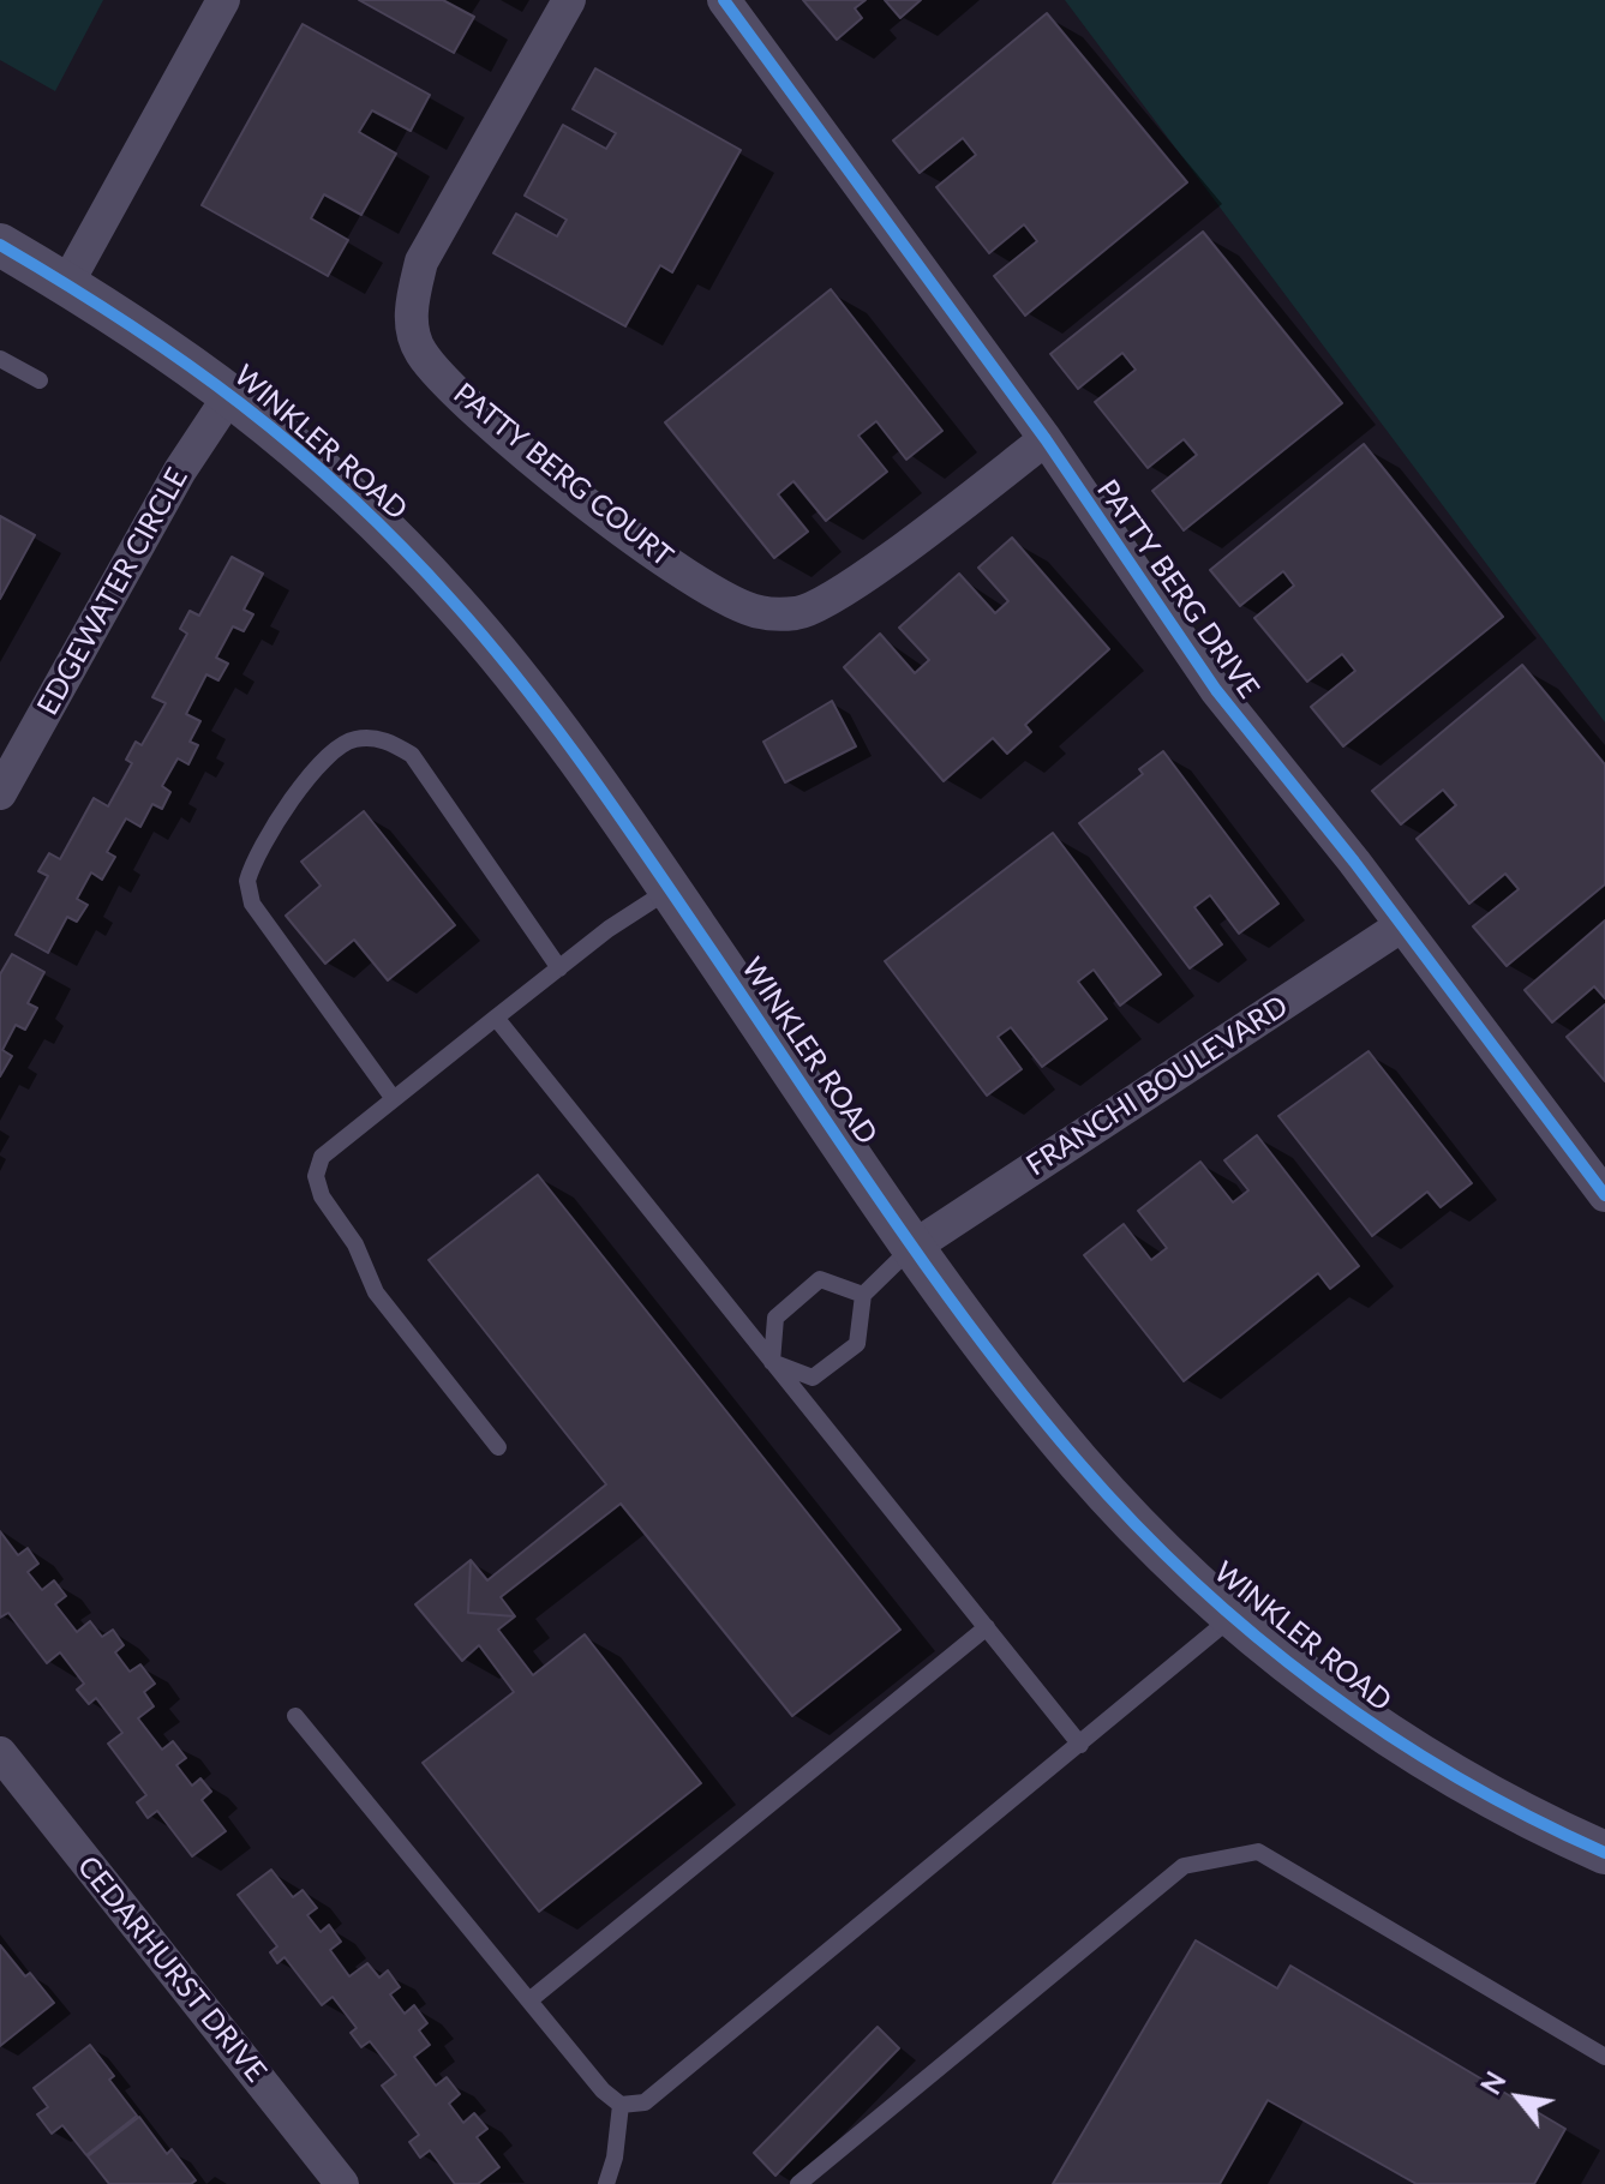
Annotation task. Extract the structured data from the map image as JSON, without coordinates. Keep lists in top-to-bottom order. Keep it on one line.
{"streets":{"street":["WINKLER ROAD","PATTY BERG COURT","PATTY BERG DRIVE","EDGEWATER CIRCLE","FRANCHI BOULEVARD","CEDARHURST DRIVE"]},"crossings":[["WINKLER ROAD","EDGEWATER CIRCLE"],["WINKLER ROAD","FRANCHI BOULEVARD"],["PATTY BERG COURT","PATTY BERG DRIVE"],["PATTY BERG DRIVE","FRANCHI BOULEVARD"]],"north":"top left"}
